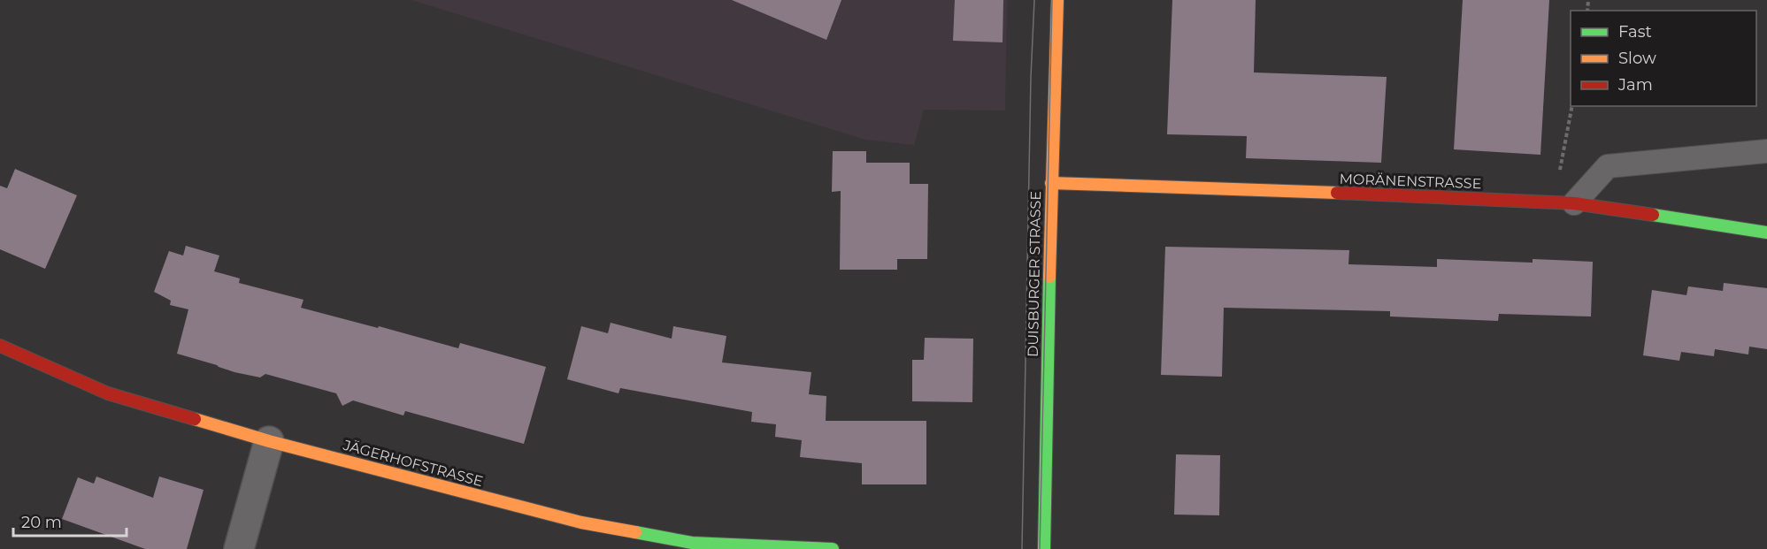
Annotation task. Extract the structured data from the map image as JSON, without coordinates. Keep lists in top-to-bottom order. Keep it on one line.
{"streets":{"street":["MORÄNENSTRASSE","DUISBURGER STRASSE","JÄGERHOFSTRASSE"]},"crossings":[["MORÄNENSTRASSE","DUISBURGER STRASSE"]],"legend":["Fast","Slow","Jam"],"scale_bar":"20 m"}
